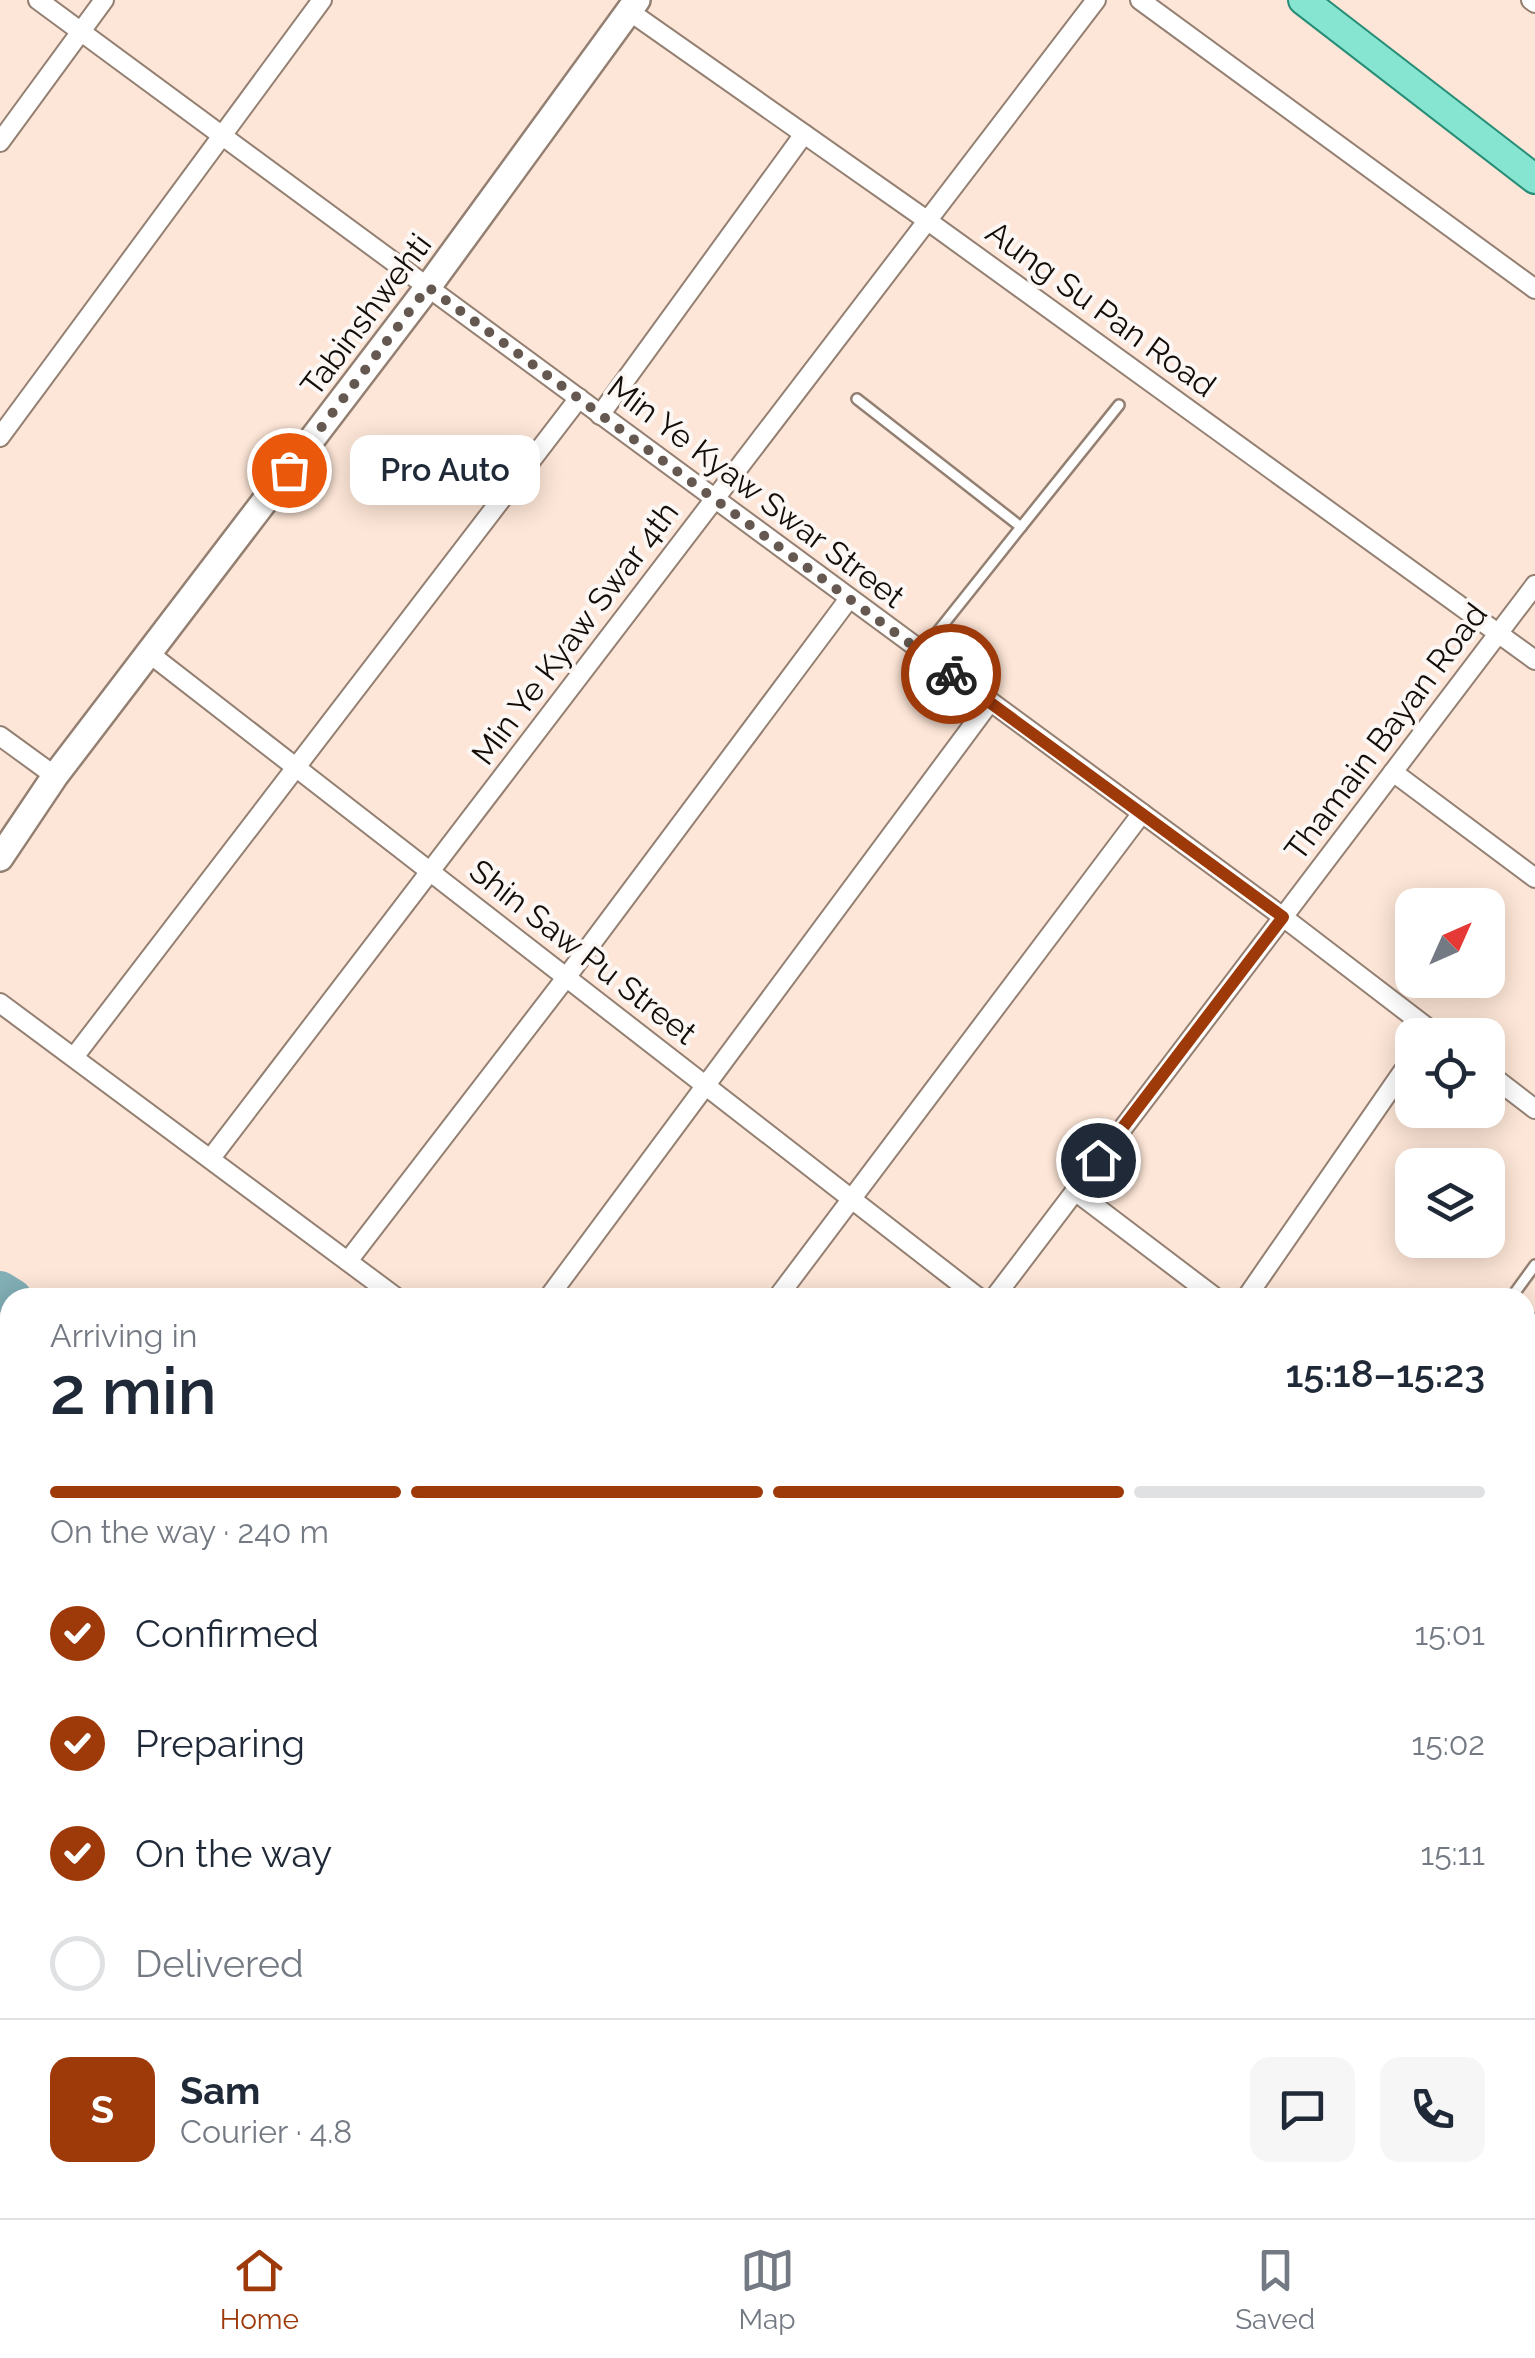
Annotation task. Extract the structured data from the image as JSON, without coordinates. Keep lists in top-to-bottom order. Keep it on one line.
{"streets":{"main road":["Tabinshwehti"],"street":["Aung Su Pan Road","Min Ye Kyaw Swar Street","Min Ye Kyaw Swar 4th","Thamain Bayan Road","Shin Saw Pu Street"]},"crossings":[["Aung Su Pan Road","Tabinshwehti"],["Aung Su Pan Road","Min Ye Kyaw Swar 4th"],["Aung Su Pan Road","Thamain Bayan Road"],["Tabinshwehti","Min Ye Kyaw Swar Street"],["Tabinshwehti","Shin Saw Pu Street"],["Min Ye Kyaw Swar Street","Min Ye Kyaw Swar 4th"],["Min Ye Kyaw Swar Street","Thamain Bayan Road"],["Min Ye Kyaw Swar 4th","Shin Saw Pu Street"]],"places":["Pro Auto"],"north":"top right","page":{"bubble":"Pro Auto","heading":["2 min","Arriving in","15:18–15:23"],"panel":["Sam","Courier · 4.8"],"bar":"On the way · 240 m","list":[["Confirmed","15:01"],["Preparing","15:02"],["On the way","15:11"],"Delivered"],"round":"S","tabs":["Home","Map","Saved"]}}
